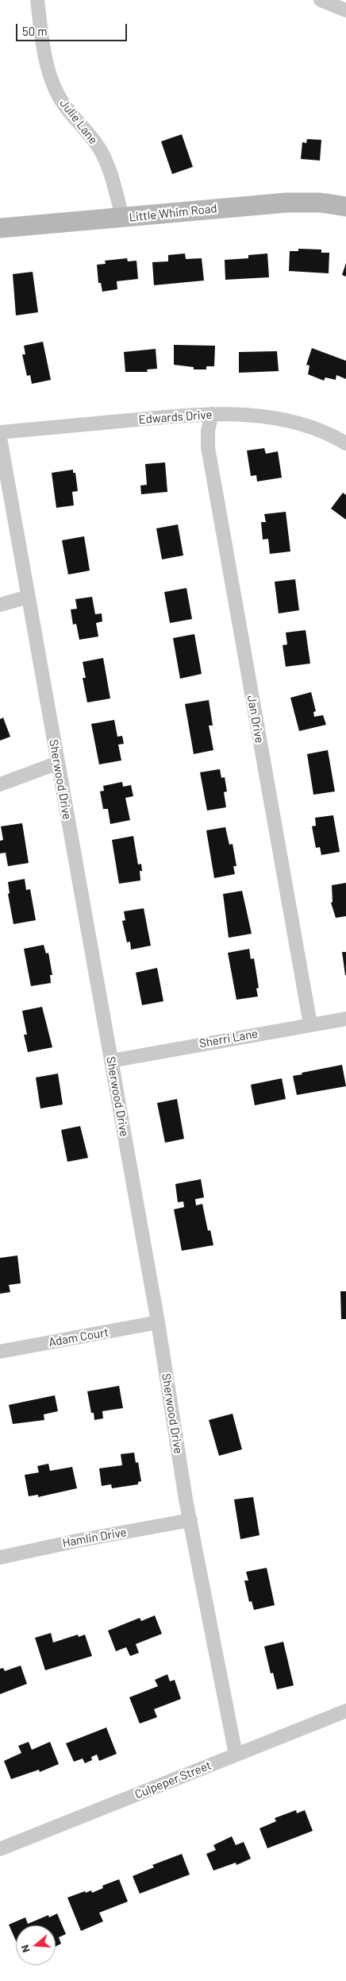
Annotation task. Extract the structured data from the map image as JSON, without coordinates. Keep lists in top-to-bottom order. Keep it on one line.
{"streets":{"street":["Julie Lane","Little Whim Road","Edwards Drive","Jan Drive","Sherwood Drive","Sherri Lane","Adam Court","Hamlin Drive","Culpeper Street"]},"crossings":[["Julie Lane","Little Whim Road"],["Edwards Drive","Jan Drive"],["Jan Drive","Sherri Lane"],["Sherwood Drive","Sherri Lane"],["Sherwood Drive","Adam Court"],["Sherwood Drive","Hamlin Drive"],["Sherwood Drive","Culpeper Street"]],"scale_bar":"50 m","north":"left"}
